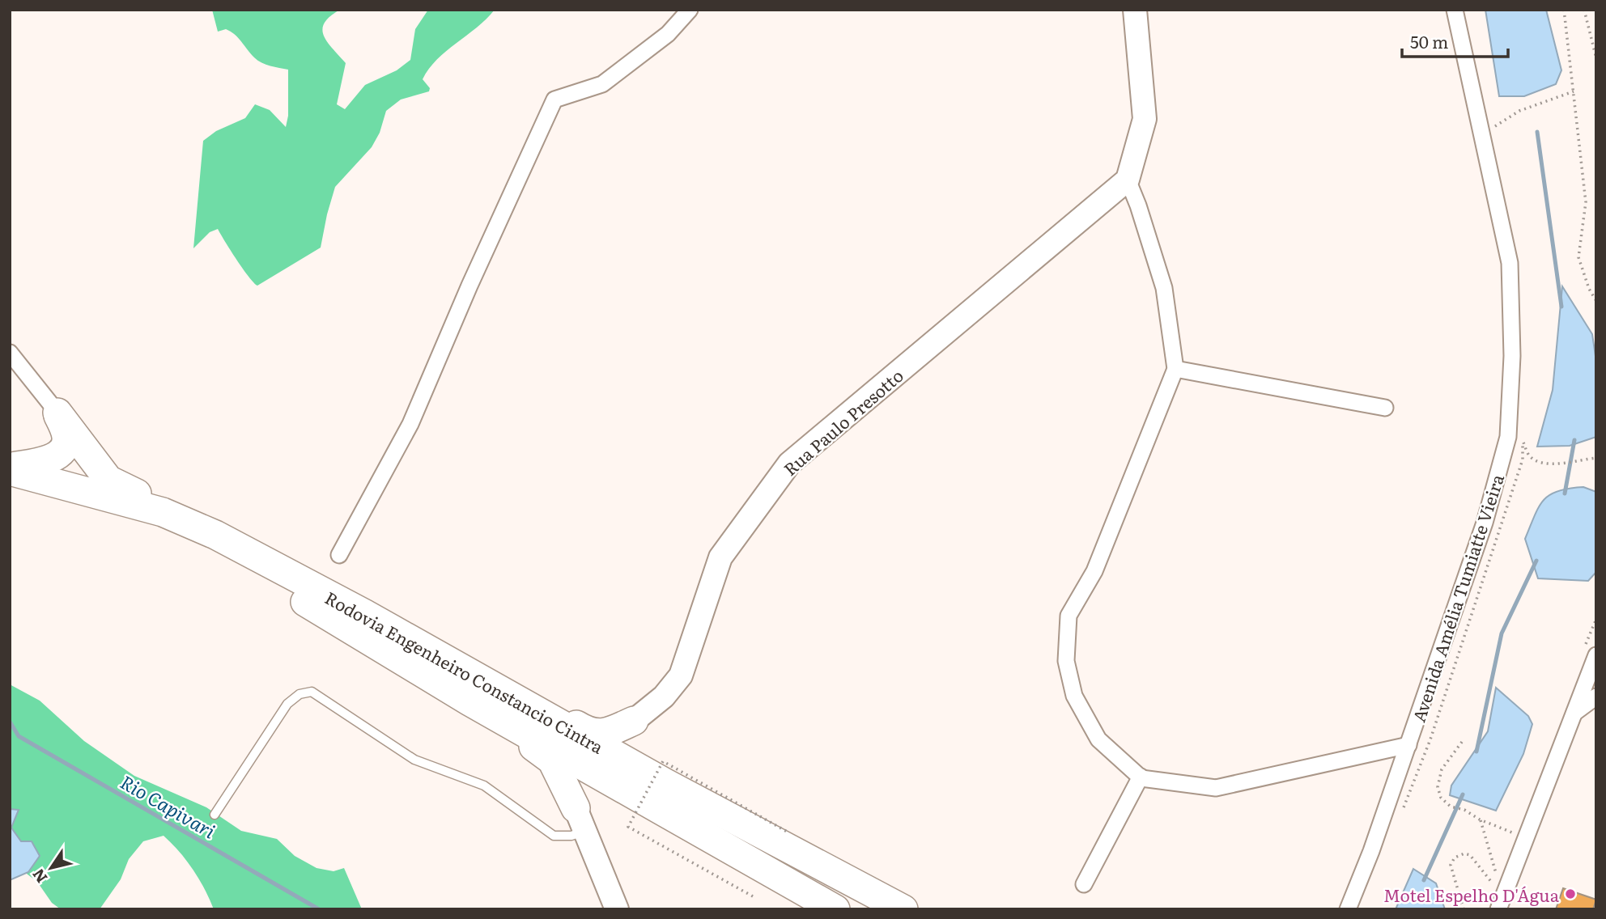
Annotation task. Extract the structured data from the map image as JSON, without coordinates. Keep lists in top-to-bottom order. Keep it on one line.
{"streets":{"highway":["Rodovia Engenheiro Constancio Cintra"],"street":["Rua Paulo Presotto","Avenida Amélia Tumiatte Vieira"]},"water":["Rio Capivari"],"places":["Motel Espelho D'Água"],"scale_bar":"50 m","north":"bottom left"}
